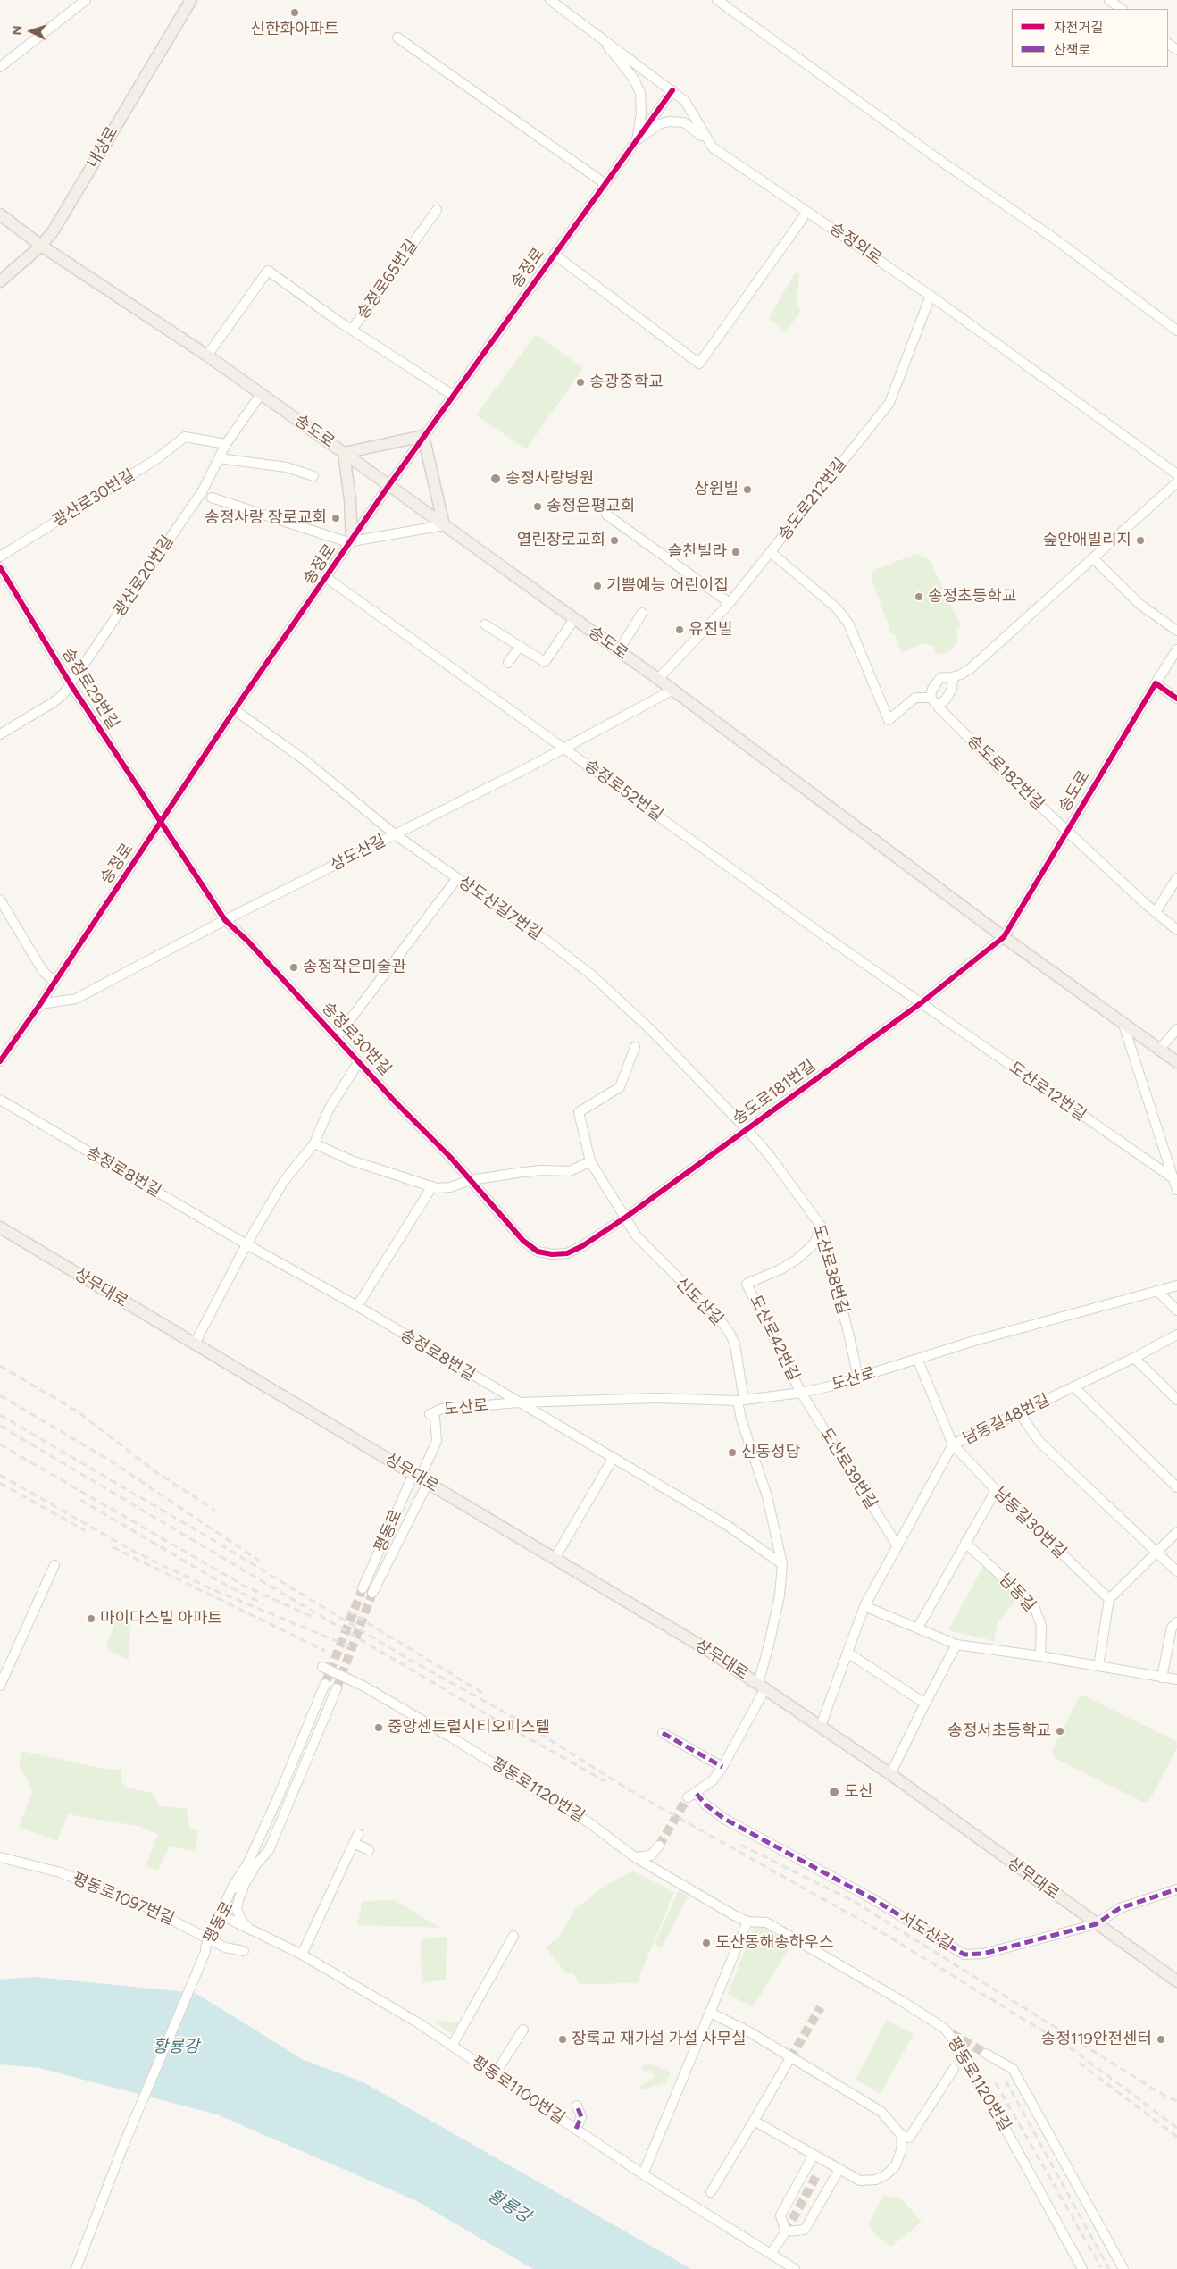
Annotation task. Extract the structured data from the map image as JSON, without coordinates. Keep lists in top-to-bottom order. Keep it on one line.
{"streets":{"main road":["내상로","송도로","상무대로"],"street":["송정외로","송정로","송정로65번길","광산로30번길","송도로212번길","광산로20번길","송정로29번길","송도로182번길","송정로52번길","상도산길","상도산길7번길","송정로30번길","도산로12번길","송도로181번길","송정로8번길","도산로38번길","신도산길","도산로42번길","도산로","남동길48번길","도산로39번길","남동길30번길","평동로","남동길","평동로1120번길","평동로1097번길","서도산길","평동로1100번길"]},"crossings":[["내상로","송도로"],["송정외로","송정로"],["송정외로","송도로212번길"],["송정로","송정로65번길"],["송정로","송도로"],["송정로","송정로29번길"],["송정로","송정로52번길"],["송정로","상도산길"],["송정로","상도산길7번길"],["송정로","송정로30번길"],["송정로65번길","송도로"],["송도로","송도로212번길"],["송도로","광산로20번길"],["송도로","송도로182번길"],["송도로","상도산길"],["송도로","송도로181번길"],["광산로30번길","광산로20번길"],["광산로20번길","송정로29번길"],["송정로29번길","송정로30번길"],["송정로52번길","상도산길"],["송정로52번길","도산로12번길"],["송정로52번길","송도로181번길"],["상도산길","상도산길7번길"],["상도산길","송정로30번길"],["상도산길7번길","송도로181번길"],["상도산길7번길","도산로38번길"],["송정로30번길","송도로181번길"],["도산로12번길","송도로181번길"],["송도로181번길","도산로38번길"],["송도로181번길","신도산길"],["송정로8번길","도산로"],["도산로38번길","도산로42번길"],["도산로38번길","도산로"],["상무대로","신도산길"],["상무대로","도산로"],["상무대로","평동로"],["상무대로","서도산길"],["신도산길","도산로"],["신도산길","서도산길"],["도산로42번길","도산로"],["도산로42번길","도산로39번길"],["도산로","도산로39번길"],["도산로","평동로"],["남동길48번길","도산로39번길"],["남동길48번길","남동길30번길"],["평동로","평동로1097번길"],["평동로","평동로1100번길"]],"water":["황룡강"],"places":["신한화아파트","송광중학교","송정사랑병원","상원빌","송정은평교회","송정사랑 장로교회","열린장로교회","숲안애빌리지","슬찬빌라","기쁨예능 어린이집","송정초등학교","유진빌","송정작은미술관","신동성당","마이다스빌 아파트","중앙센트럴시티오피스텔","송정서초등학교","도산","도산동해송하우스","장록교 재가설 가설 사무실","송정119안전센터"],"legend":["자전거길","산책로"],"north":"left"}
